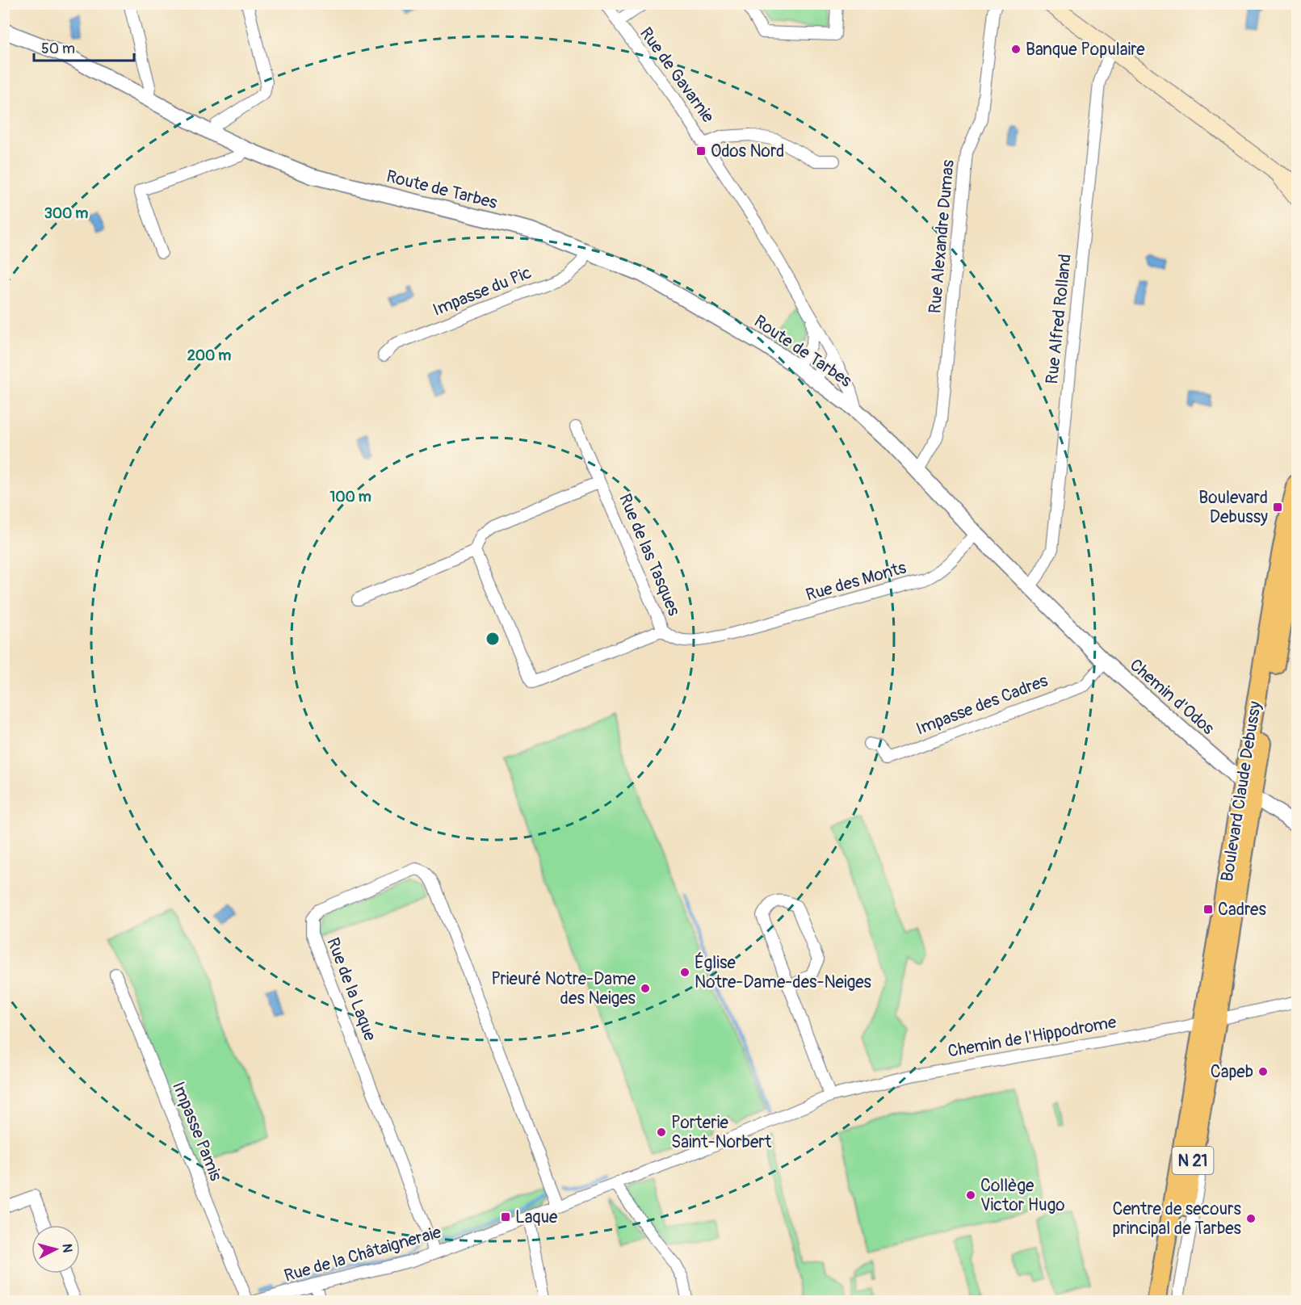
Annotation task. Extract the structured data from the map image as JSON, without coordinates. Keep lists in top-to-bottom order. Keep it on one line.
{"streets":{"main road":["Boulevard Claude Debussy","N 21"],"street":["Rue de Gavarnie","Route de Tarbes","Rue Alexandre Dumas","Impasse du Pic","Rue Alfred Rolland","Rue de las Tasques","Rue des Monts","Chemin d'Odos","Impasse des Cadres","Rue de la Laque","Chemin de l'Hippodrome","Impasse Pamis","Rue de la Châtaigneraie"]},"crossings":[["Rue de Gavarnie","Route de Tarbes"],["Route de Tarbes","Rue Alexandre Dumas"],["Route de Tarbes","Impasse du Pic"],["Route de Tarbes","Chemin d'Odos"],["Rue Alexandre Dumas","Chemin d'Odos"],["Rue Alfred Rolland","Chemin d'Odos"],["Rue de las Tasques","Rue des Monts"],["Rue des Monts","Chemin d'Odos"],["Chemin d'Odos","Impasse des Cadres"],["Chemin d'Odos","Boulevard Claude Debussy"],["Boulevard Claude Debussy","Chemin de l'Hippodrome"],["Rue de la Laque","Rue de la Châtaigneraie"],["Chemin de l'Hippodrome","Rue de la Châtaigneraie"]],"places":{"other":["Banque Populaire","Église Notre-Dame-des-Neiges","Prieuré Notre-Dame des Neiges","Capeb","Porterie Saint-Norbert","Collège Victor Hugo","Centre de secours principal de Tarbes"],"transit":["Odos Nord","Boulevard Debussy","Cadres","Laque"]},"scale_bar":"50 m","north":"right","rings":["300 m","200 m","100 m"]}
